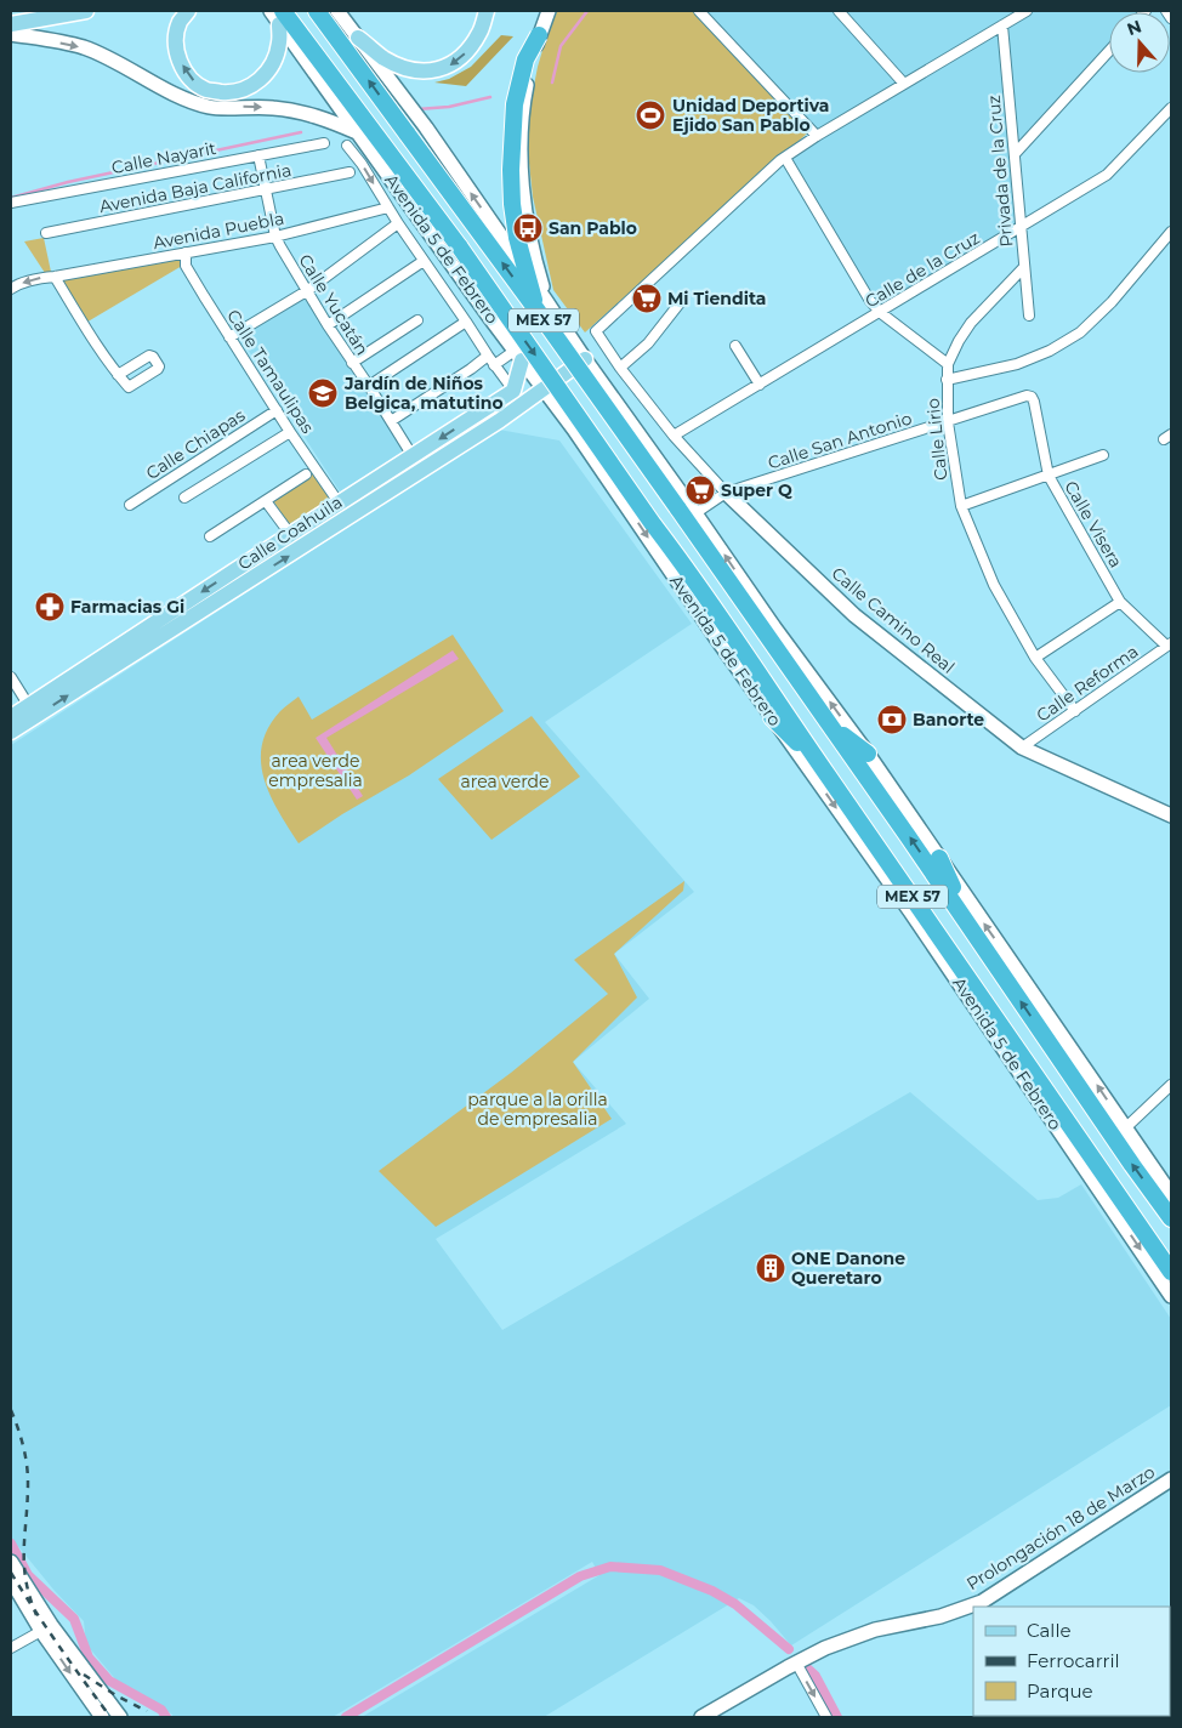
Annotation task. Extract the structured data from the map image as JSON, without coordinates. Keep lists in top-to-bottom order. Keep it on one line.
{"streets":{"highway":["Avenida 5 de Febrero","MEX 57"],"main road":["Calle Coahuila","Calle Camino Real","Prolongación 18 de Marzo"],"street":["Calle Nayarit","Privada de la Cruz","Avenida Baja California","Avenida Puebla","Calle de la Cruz","Calle Yucatán","Calle Tamaulipas","Calle Lirio","Calle San Antonio","Calle Chiapas","Calle Visera","Calle Reforma"]},"crossings":[["Calle Nayarit","Calle Yucatán"],["Privada de la Cruz","Calle de la Cruz"],["Avenida Baja California","Calle Yucatán"],["Avenida Puebla","Calle Yucatán"],["Avenida Puebla","Calle Tamaulipas"],["Avenida 5 de Febrero","Calle Coahuila"],["Calle de la Cruz","Calle Camino Real"],["Calle Yucatán","Calle Coahuila"],["Calle Tamaulipas","Calle Chiapas"],["Calle Tamaulipas","Calle Coahuila"],["Calle Lirio","Calle San Antonio"],["Calle Lirio","Calle Reforma"],["Calle San Antonio","Calle Visera"],["Calle San Antonio","Calle Camino Real"],["Calle Visera","Calle Reforma"],["Calle Camino Real","Calle Reforma"]],"parks":["area verde empresalia","area verde","parque a la orilla de empresalia"],"places":{"sports":["Unidad Deportiva Ejido San Pablo"],"bus stop":["San Pablo"],"supermarket":["Mi Tiendita","Super Q"],"school or university":["Jardín de Niños Belgica, matutino"],"pharmacy":["Farmacias Gi"],"bank":["Banorte"],"building":["ONE Danone Queretaro"]},"legend":["Calle","Ferrocarril","Parque"],"north":"top"}
